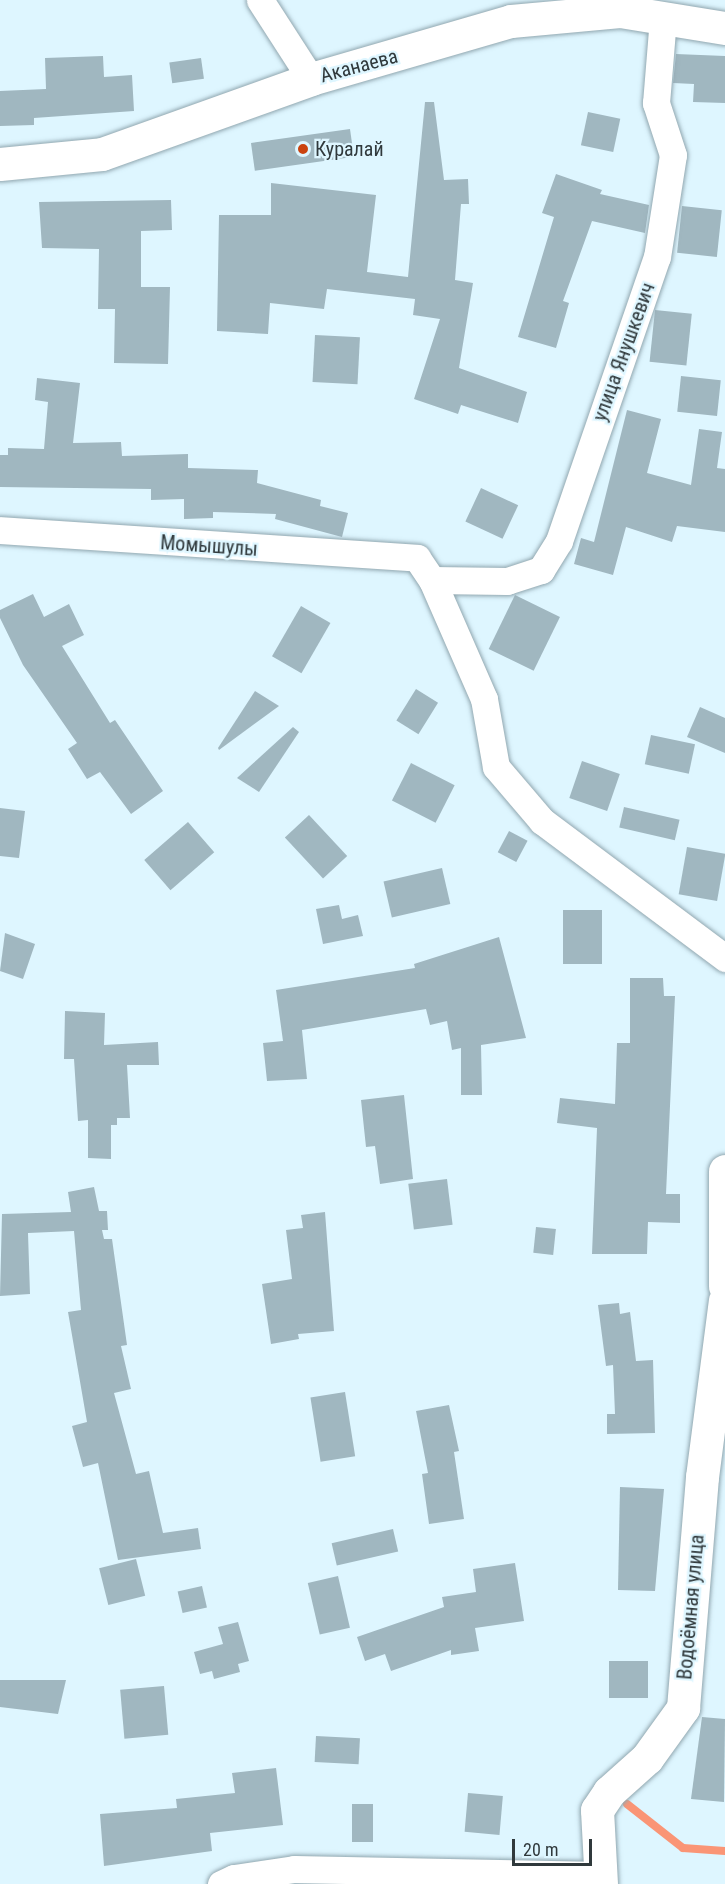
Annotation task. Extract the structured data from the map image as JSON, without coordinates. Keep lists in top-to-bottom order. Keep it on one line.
{"streets":{"street":["Аканаева","улица Янушкевич","Момышулы","Водоёмная улица"]},"crossings":[["Аканаева","улица Янушкевич"],["улица Янушкевич","Момышулы"]],"places":["Куралай"],"scale_bar":"20 m"}
